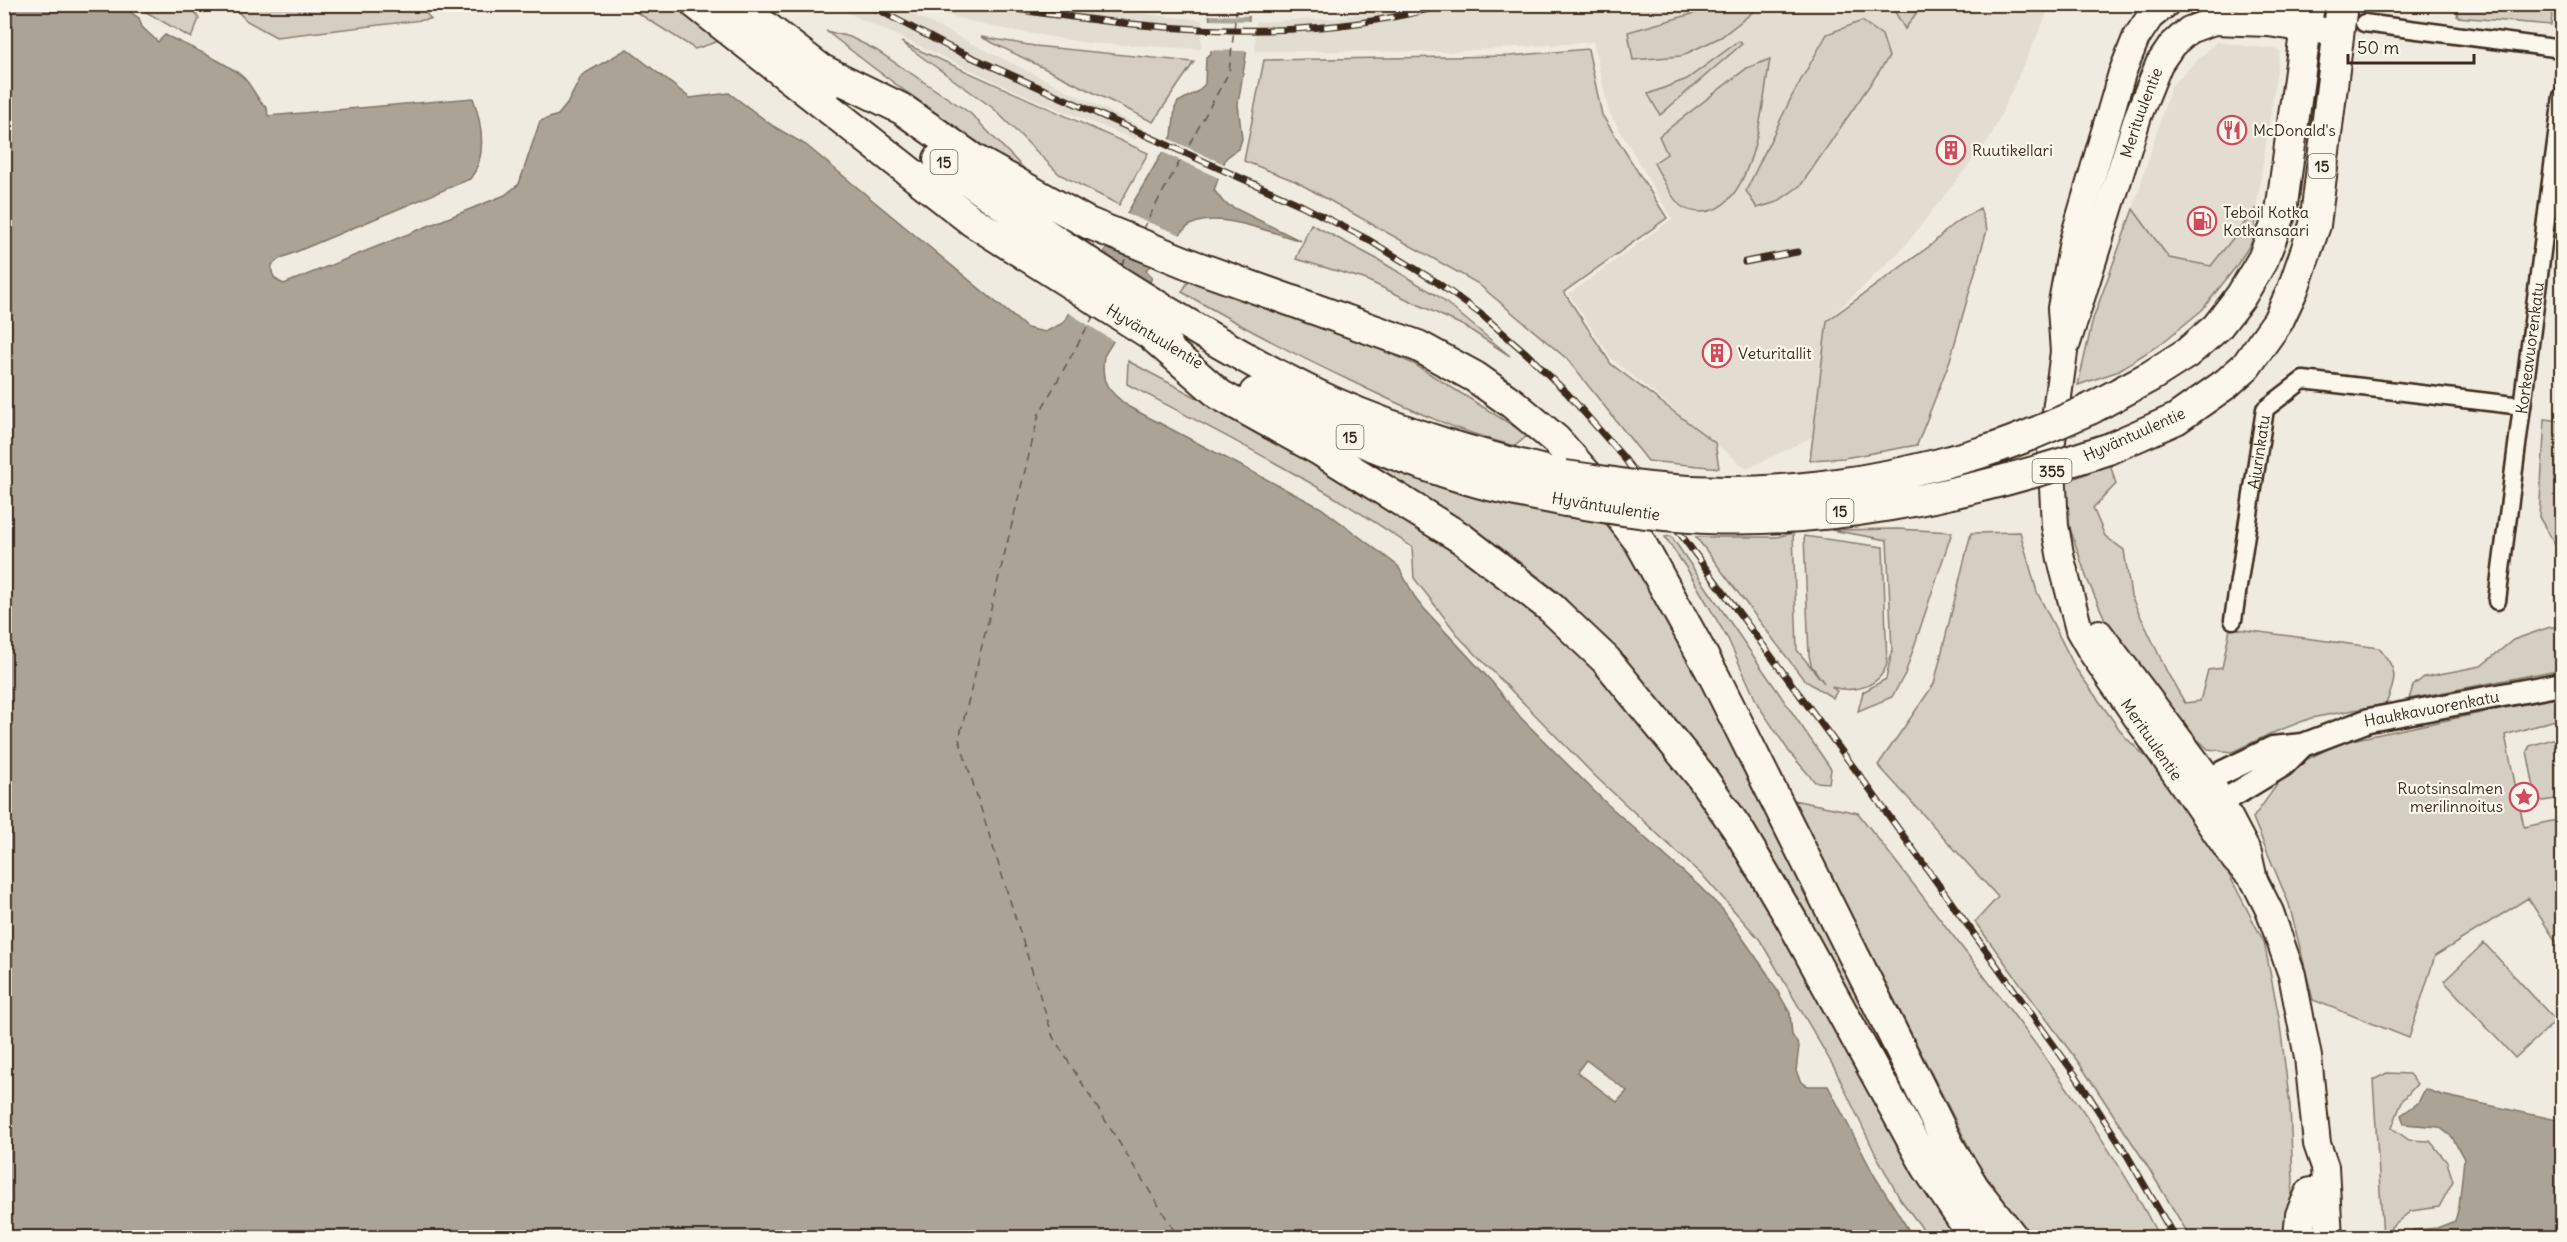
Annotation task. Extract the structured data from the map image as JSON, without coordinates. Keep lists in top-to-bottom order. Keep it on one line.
{"streets":{"highway":["15","Hyväntuulentie"],"main road":["Merituulentie","355","Haukkavuorenkatu"],"street":["Korkeavuorenkatu","Ajurinkatu"]},"crossings":[["Merituulentie","Hyväntuulentie"],["Merituulentie","Haukkavuorenkatu"],["Korkeavuorenkatu","Ajurinkatu"]],"places":{"restaurant":["McDonald's"],"building":["Ruutikellari","Veturitallit"],"fuel station":["Teboil Kotka Kotkansaari"],"place":["Ruotsinsalmen merilinnoitus"]},"scale_bar":"50 m"}
